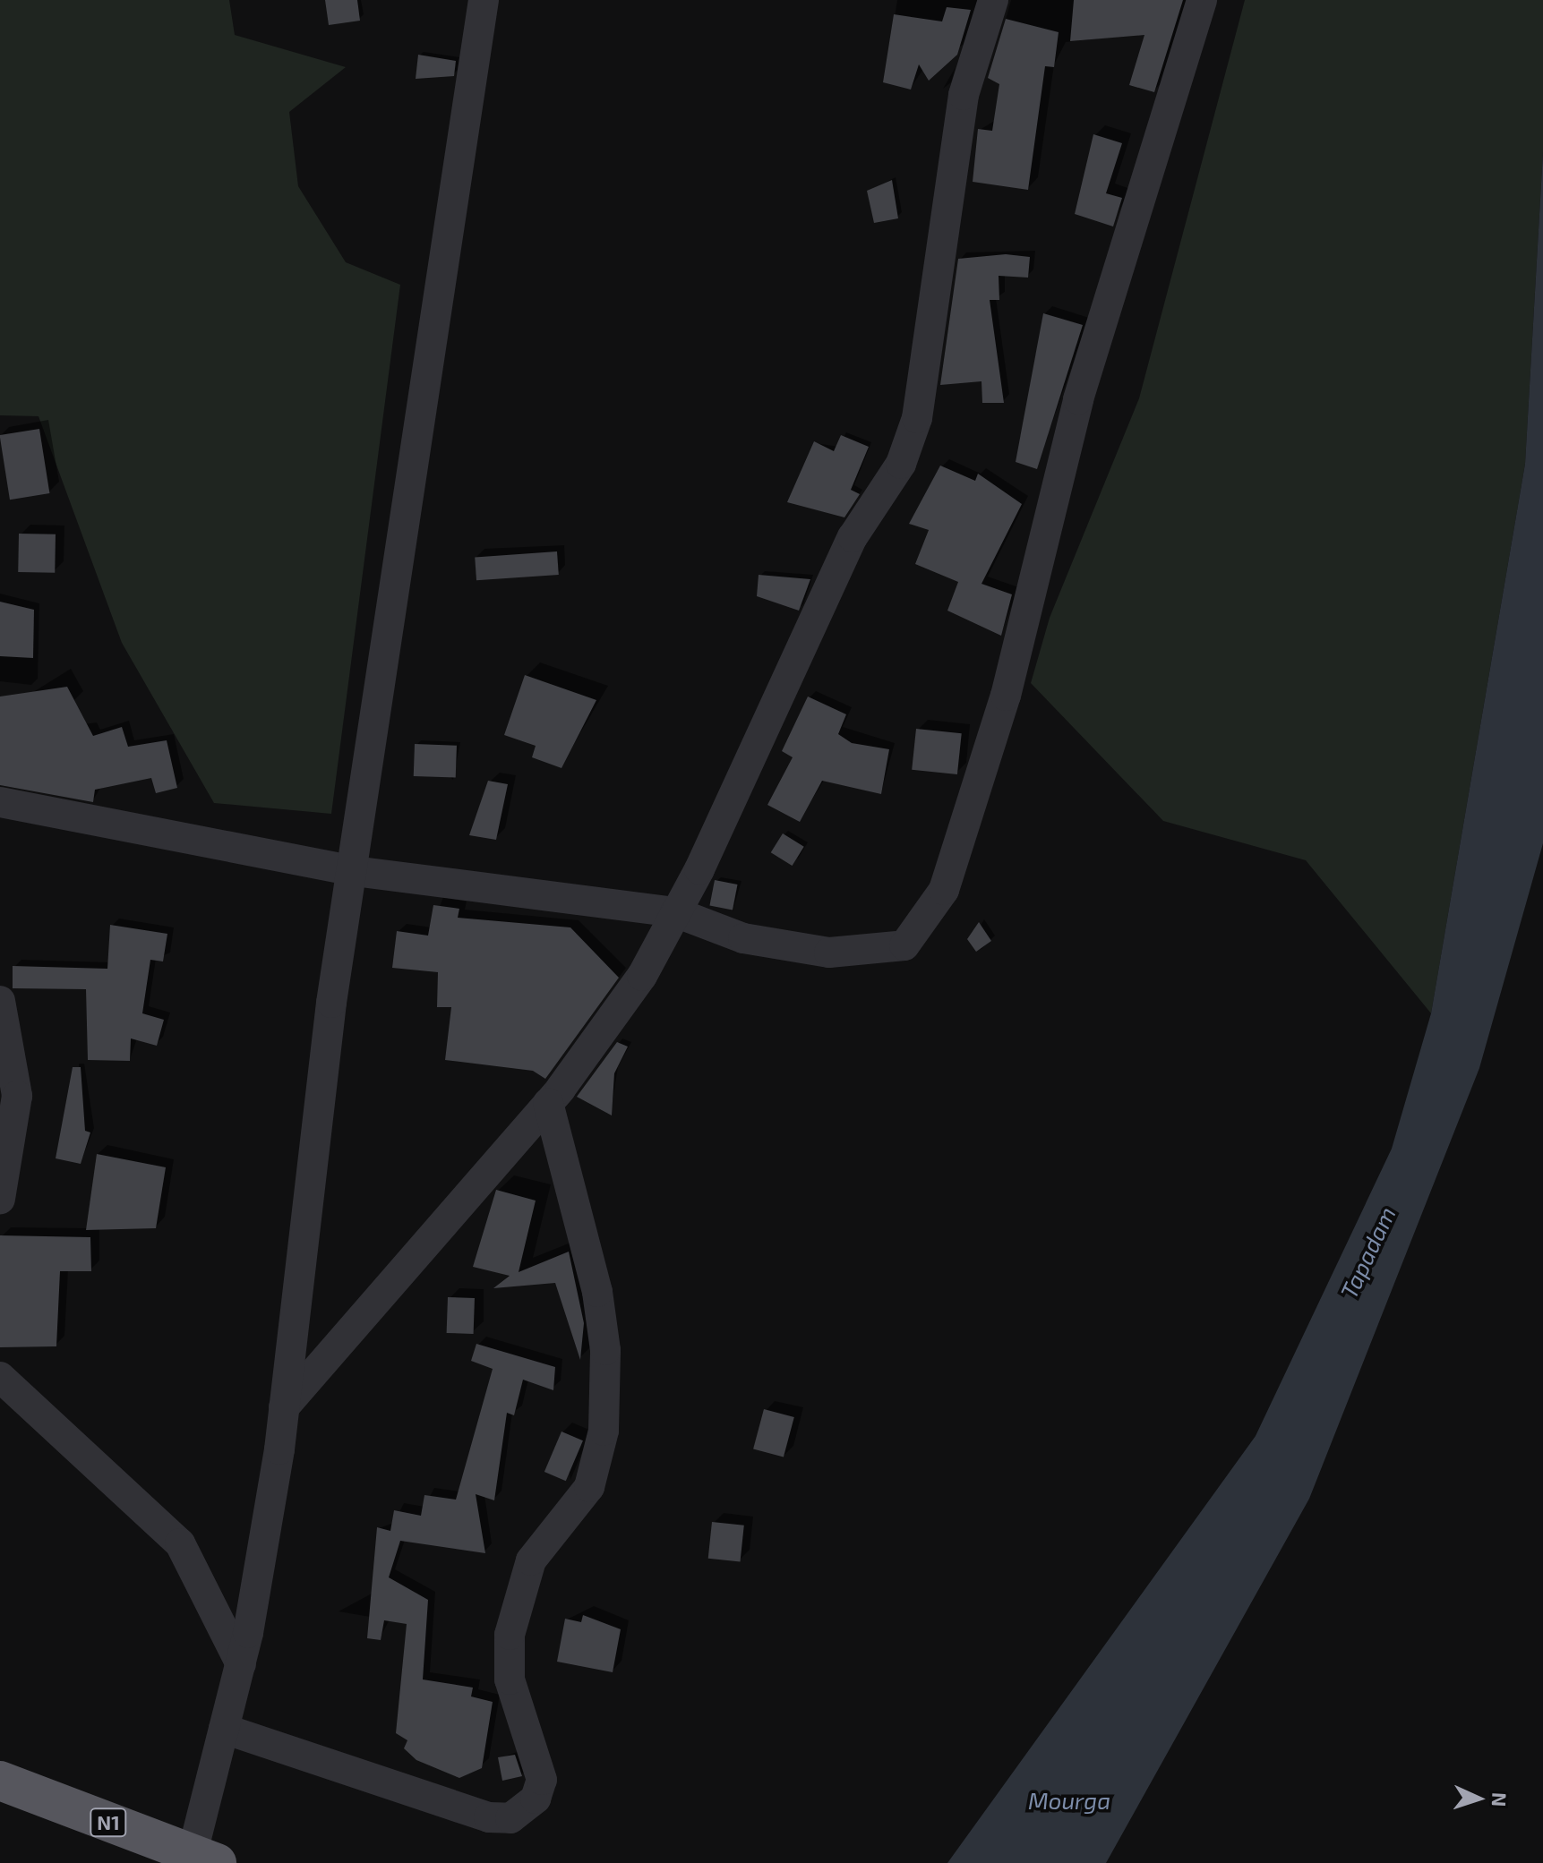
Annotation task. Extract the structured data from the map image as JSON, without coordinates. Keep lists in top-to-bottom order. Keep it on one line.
{"streets":{"highway":["N1"]},"water":["Tapadam","Mourga"],"north":"right"}
